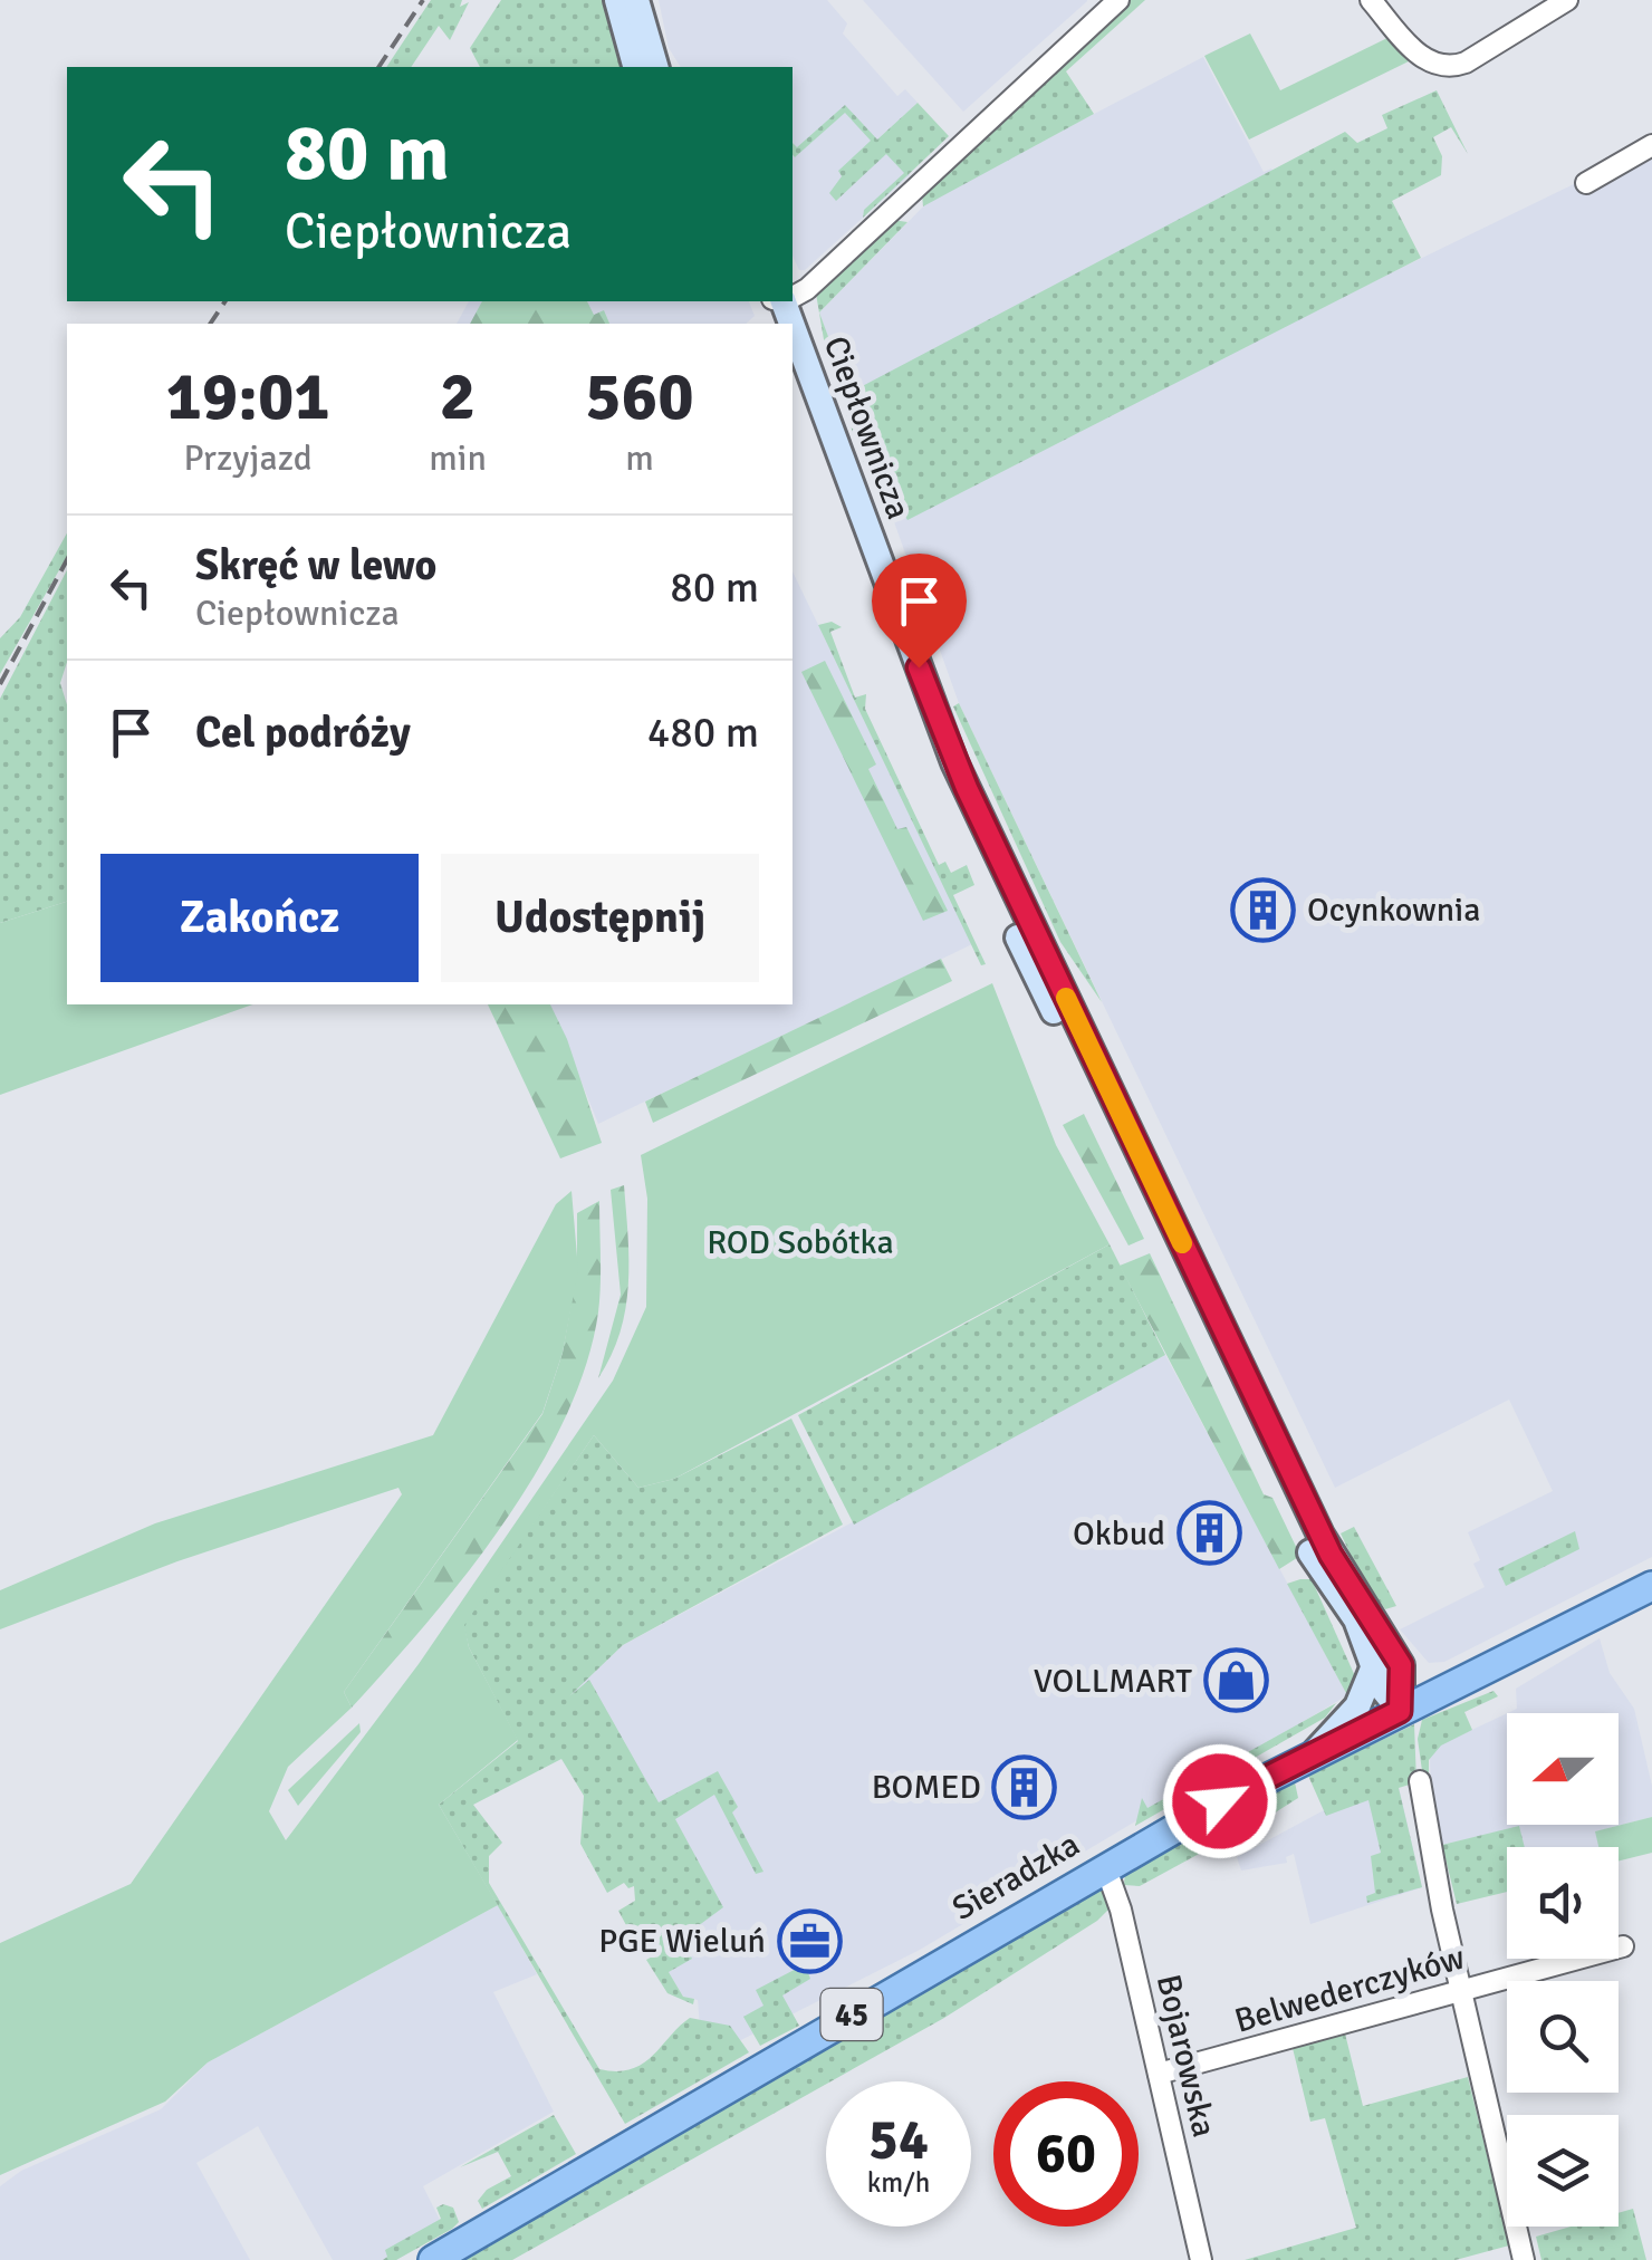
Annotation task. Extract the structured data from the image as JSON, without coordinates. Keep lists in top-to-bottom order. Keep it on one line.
{"streets":{"main road":["Ciepłownicza","Sieradzka","45"],"street":["Belwederczyków","Bojarowska"]},"crossings":[["Ciepłownicza","Sieradzka"],["Sieradzka","Bojarowska"],["Belwederczyków","Bojarowska"]],"parks":["ROD Sobótka"],"places":{"building":["Ocynkownia","Okbud","BOMED"],"shop":["VOLLMART"],"office":["PGE Wieluń"]},"north":"left","page":{"turn":["80 m","Ciepłownicza"],"eta":["19:01","Przyjazd","2","min","560","m"],"list":[{"name":"Skręć w lewo","note":"Ciepłownicza","value":"80 m"},{"name":"Cel podróży","value":"480 m"}],"buttons":["Zakończ","Udostępnij"],"speed":"54 km/h","limit":"60"}}
